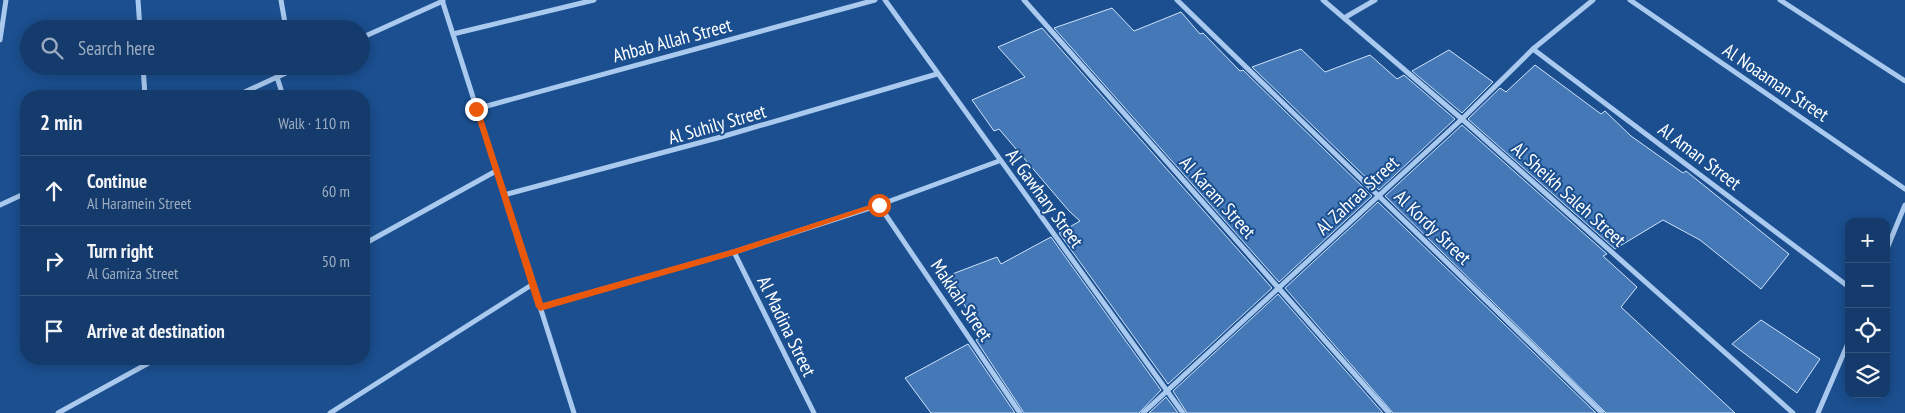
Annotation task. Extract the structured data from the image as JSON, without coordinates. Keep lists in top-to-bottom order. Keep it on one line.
{"streets":{"street":["Ahbab Allah Street","Al Noaaman Street","Al Suhily Street","Al Aman Street","Al Sheikh Saleh Street","Al Zahraa Street","Al Karam Street","Al Gawhary Street","Al Kordy Street","Makkah Street","Al Madina Street"]},"crossings":[["Al Suhily Street","Al Gawhary Street"],["Al Aman Street","Al Zahraa Street"],["Al Sheikh Saleh Street","Al Zahraa Street"],["Al Zahraa Street","Al Karam Street"],["Al Zahraa Street","Al Gawhary Street"],["Al Zahraa Street","Al Kordy Street"]],"page":{"search":"Search here","heading":["2 min","Walk · 110 m"],"list":[["Continue","Al Haramein Street","60 m"],["Turn right","Al Gamiza Street","50 m"],"Arrive at destination"],"map_buttons":["+","−"]}}
